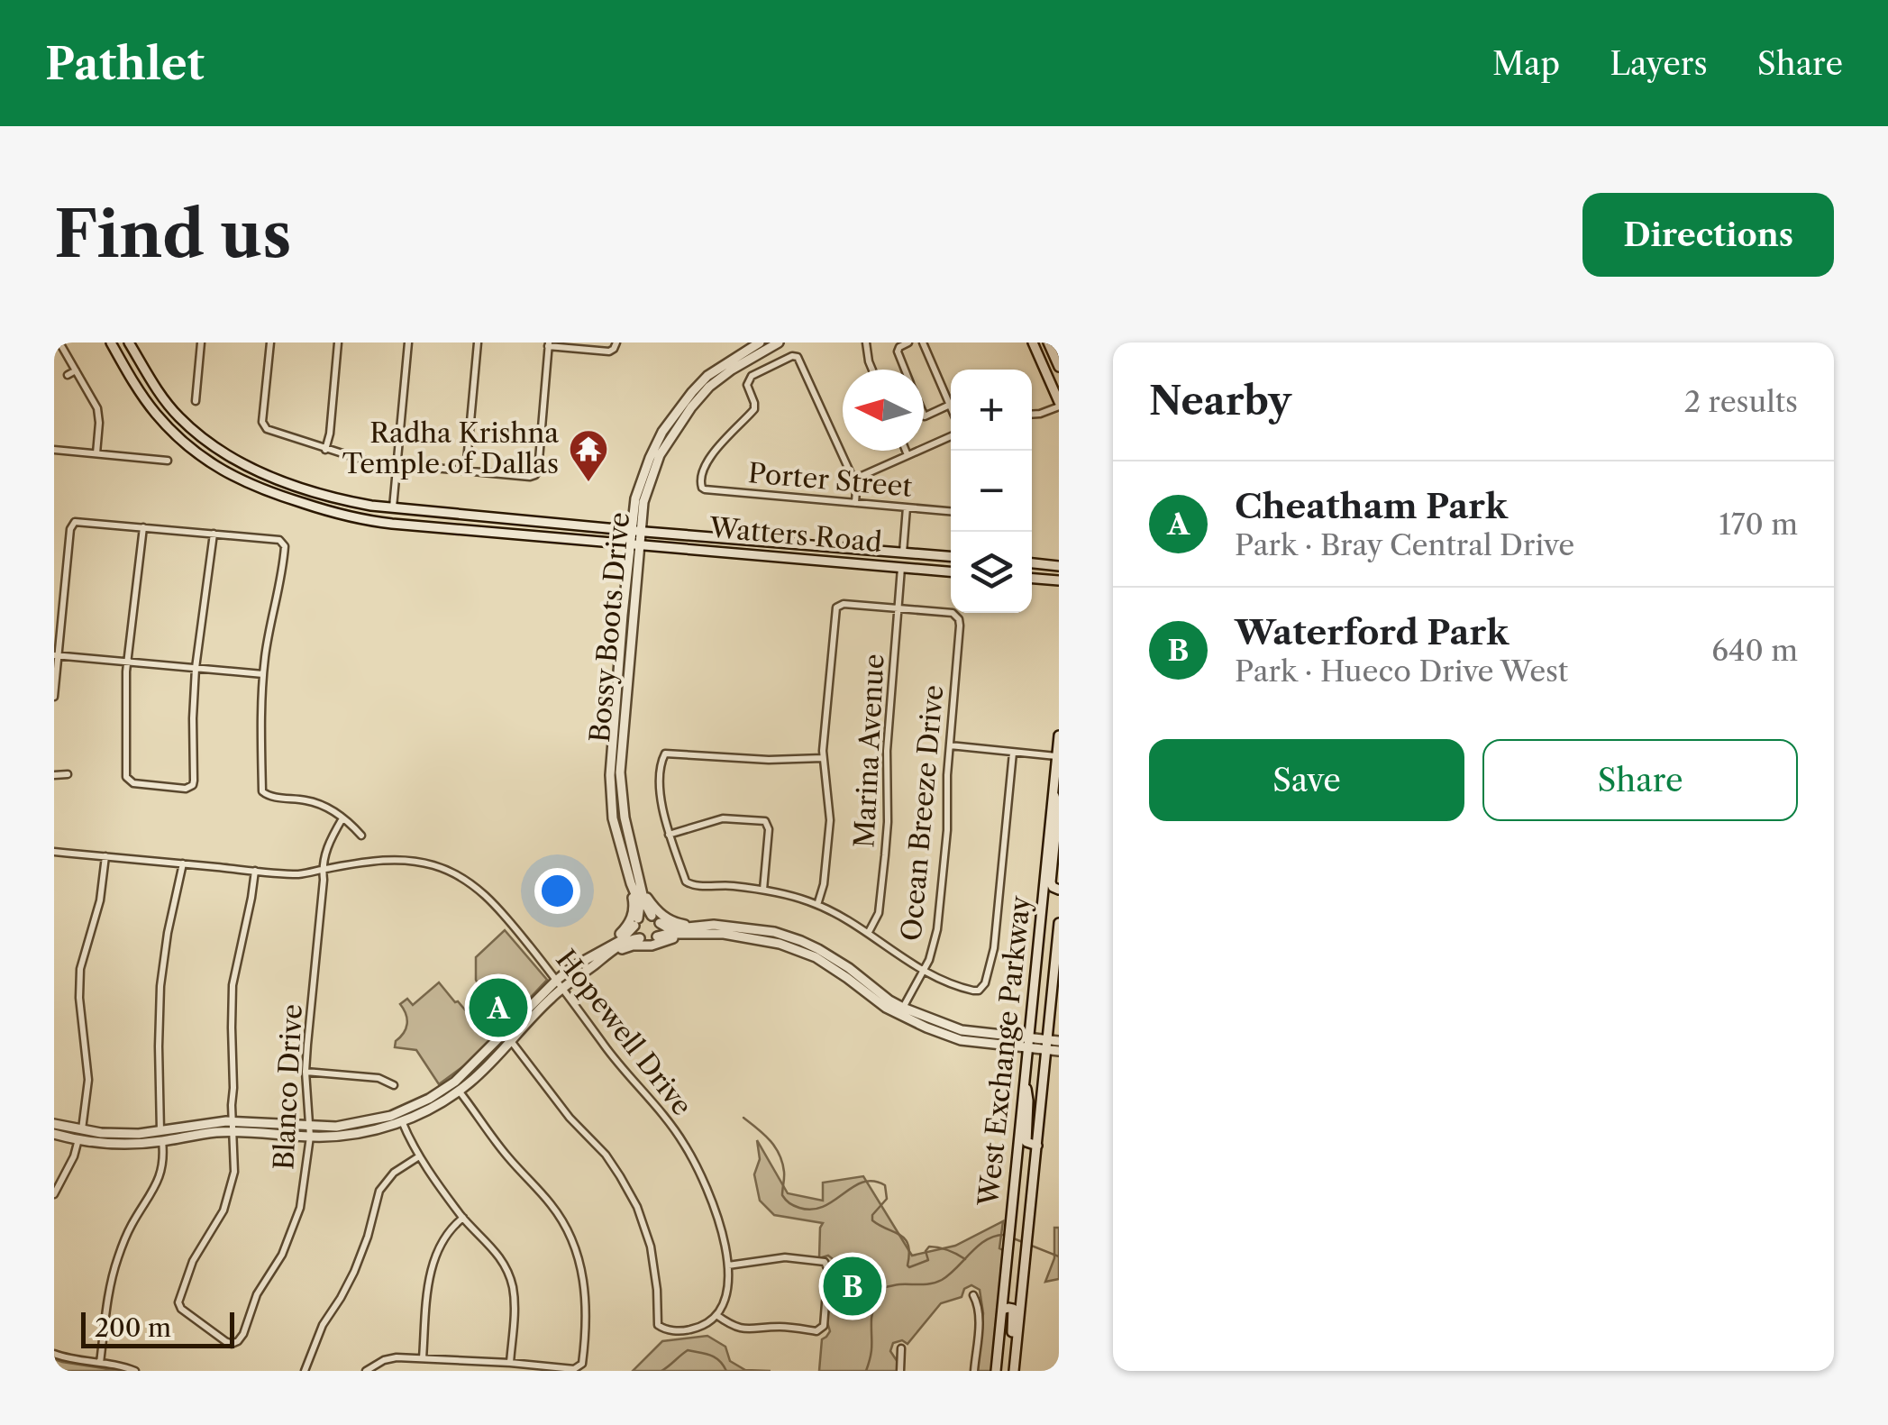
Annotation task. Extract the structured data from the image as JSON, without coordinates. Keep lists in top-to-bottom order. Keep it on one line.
{"streets":{"main road":["Watters Road","Bossy Boots Drive","West Exchange Parkway"],"street":["Porter Street","Marina Avenue","Ocean Breeze Drive","Hopewell Drive","Blanco Drive"]},"crossings":[["Watters Road","Bossy Boots Drive"],["Watters Road","Marina Avenue"],["Marina Avenue","Ocean Breeze Drive"],["Hopewell Drive","Blanco Drive"]],"places":{"temple":["Radha Krishna Temple of Dallas"]},"scale_bar":"200 m","north":"left","page":{"header":"Pathlet","nav":["Map","Layers","Share"],"buttons":["Directions",["Save","Share"]],"title":"Find us","heading":["Nearby","2 results"],"map_buttons":["+","−"],"list":[{"mark":"A","name":"Cheatham Park","note":"Park · Bray Central Drive","value":"170 m"},{"mark":"B","name":"Waterford Park","note":"Park · Hueco Drive West","value":"640 m"}],"pins":["A","B"],"scale":"200 m"}}
